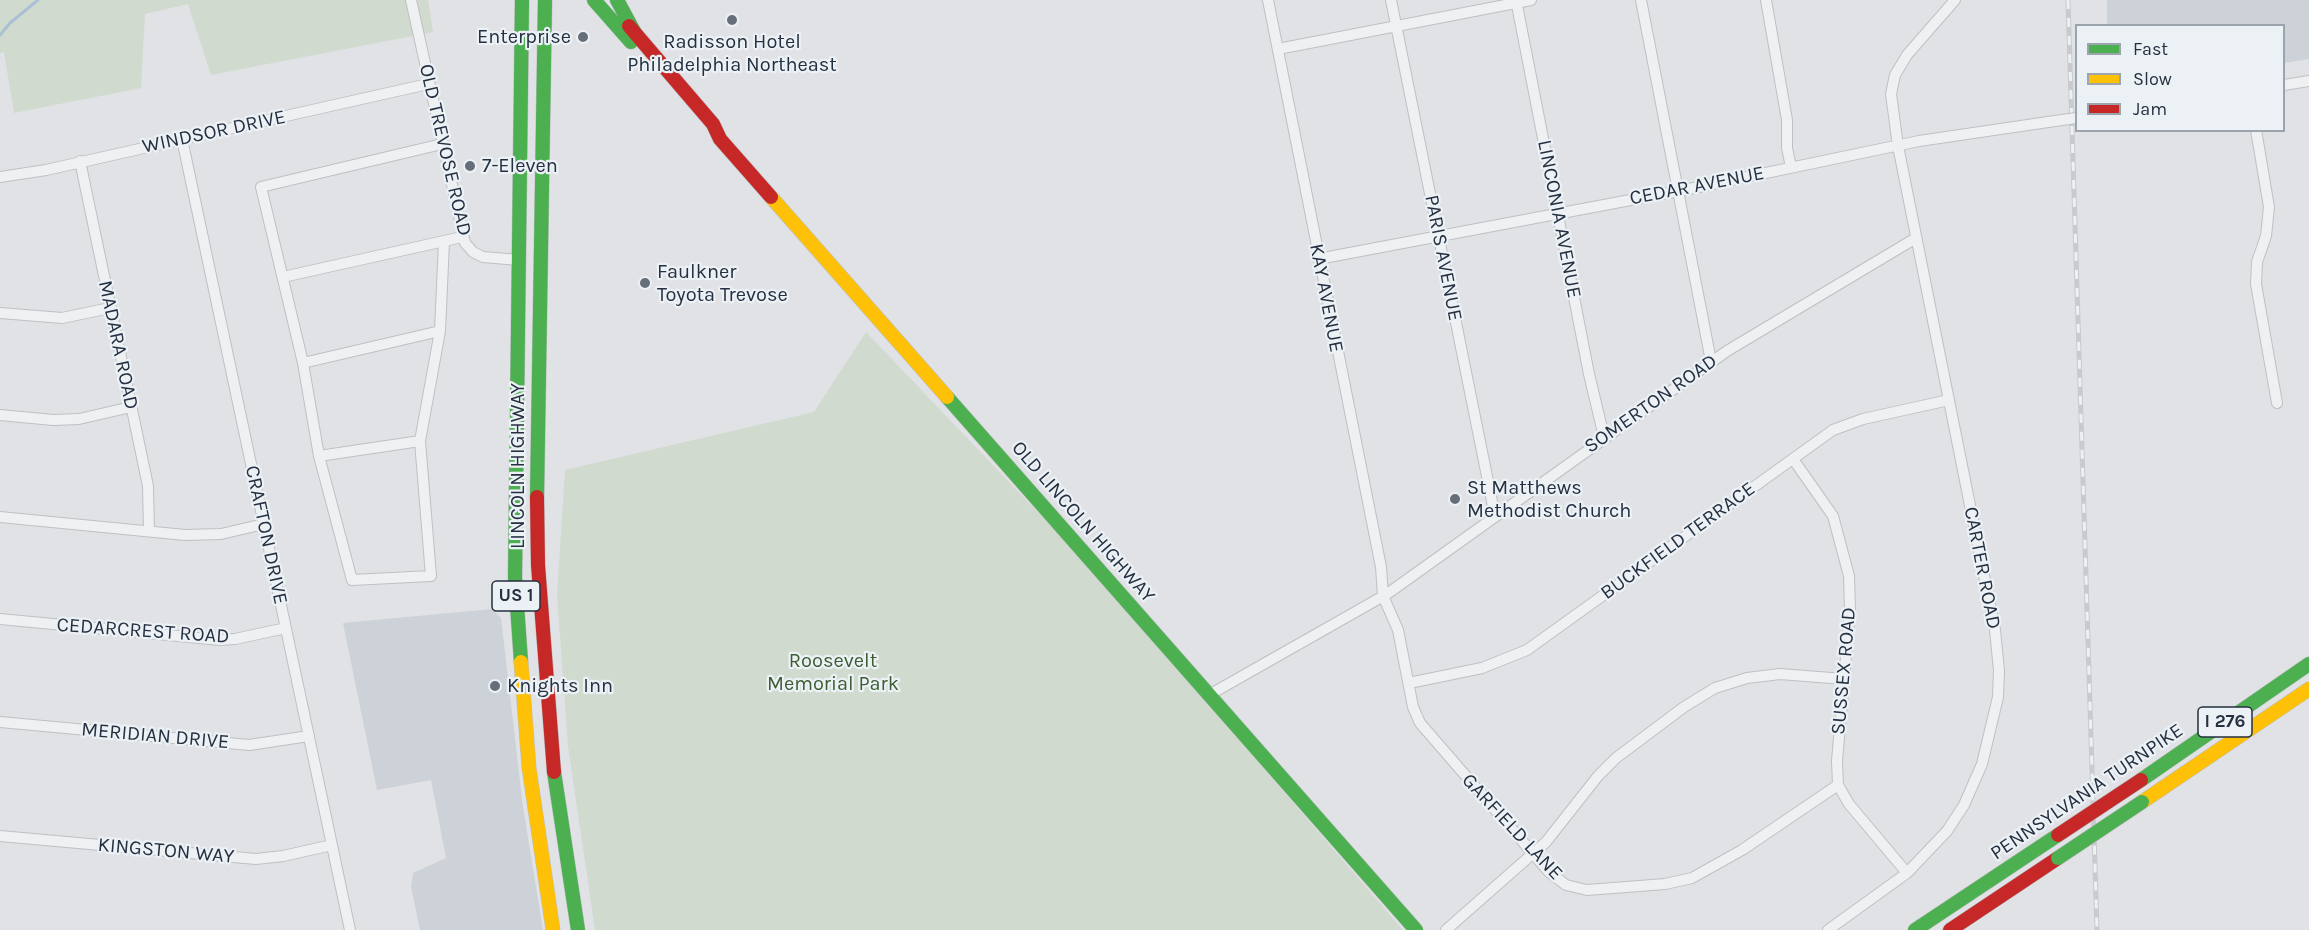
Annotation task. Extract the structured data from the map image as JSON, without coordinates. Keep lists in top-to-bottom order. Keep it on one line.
{"streets":{"main road":["LINCOLN HIGHWAY","OLD LINCOLN HIGHWAY","US 1","I 276","PENNSYLVANIA TURNPIKE"],"street":["WINDSOR DRIVE","OLD TREVOSE ROAD","CEDAR AVENUE","LINCONIA AVENUE","PARIS AVENUE","KAY AVENUE","MADARA ROAD","SOMERTON ROAD","CRAFTON DRIVE","BUCKFIELD TERRACE","CARTER ROAD","CEDARCREST ROAD","SUSSEX ROAD","MERIDIAN DRIVE","GARFIELD LANE","KINGSTON WAY"]},"crossings":[["WINDSOR DRIVE","OLD TREVOSE ROAD"],["WINDSOR DRIVE","MADARA ROAD"],["WINDSOR DRIVE","CRAFTON DRIVE"],["OLD TREVOSE ROAD","LINCOLN HIGHWAY"],["CEDAR AVENUE","LINCONIA AVENUE"],["CEDAR AVENUE","PARIS AVENUE"],["CEDAR AVENUE","KAY AVENUE"],["CEDAR AVENUE","CARTER ROAD"],["LINCONIA AVENUE","SOMERTON ROAD"],["PARIS AVENUE","SOMERTON ROAD"],["KAY AVENUE","SOMERTON ROAD"],["KAY AVENUE","GARFIELD LANE"],["SOMERTON ROAD","OLD LINCOLN HIGHWAY"],["SOMERTON ROAD","CARTER ROAD"],["SOMERTON ROAD","GARFIELD LANE"],["CRAFTON DRIVE","CEDARCREST ROAD"],["CRAFTON DRIVE","MERIDIAN DRIVE"],["CRAFTON DRIVE","KINGSTON WAY"],["BUCKFIELD TERRACE","CARTER ROAD"],["BUCKFIELD TERRACE","SUSSEX ROAD"],["BUCKFIELD TERRACE","GARFIELD LANE"],["SUSSEX ROAD","GARFIELD LANE"]],"parks":["Roosevelt Memorial Park"],"places":["Radisson Hotel Philadelphia Northeast","Enterprise","7-Eleven","Faulkner Toyota Trevose","St Matthews Methodist Church","Knights Inn"],"legend":["Fast","Slow","Jam"]}
